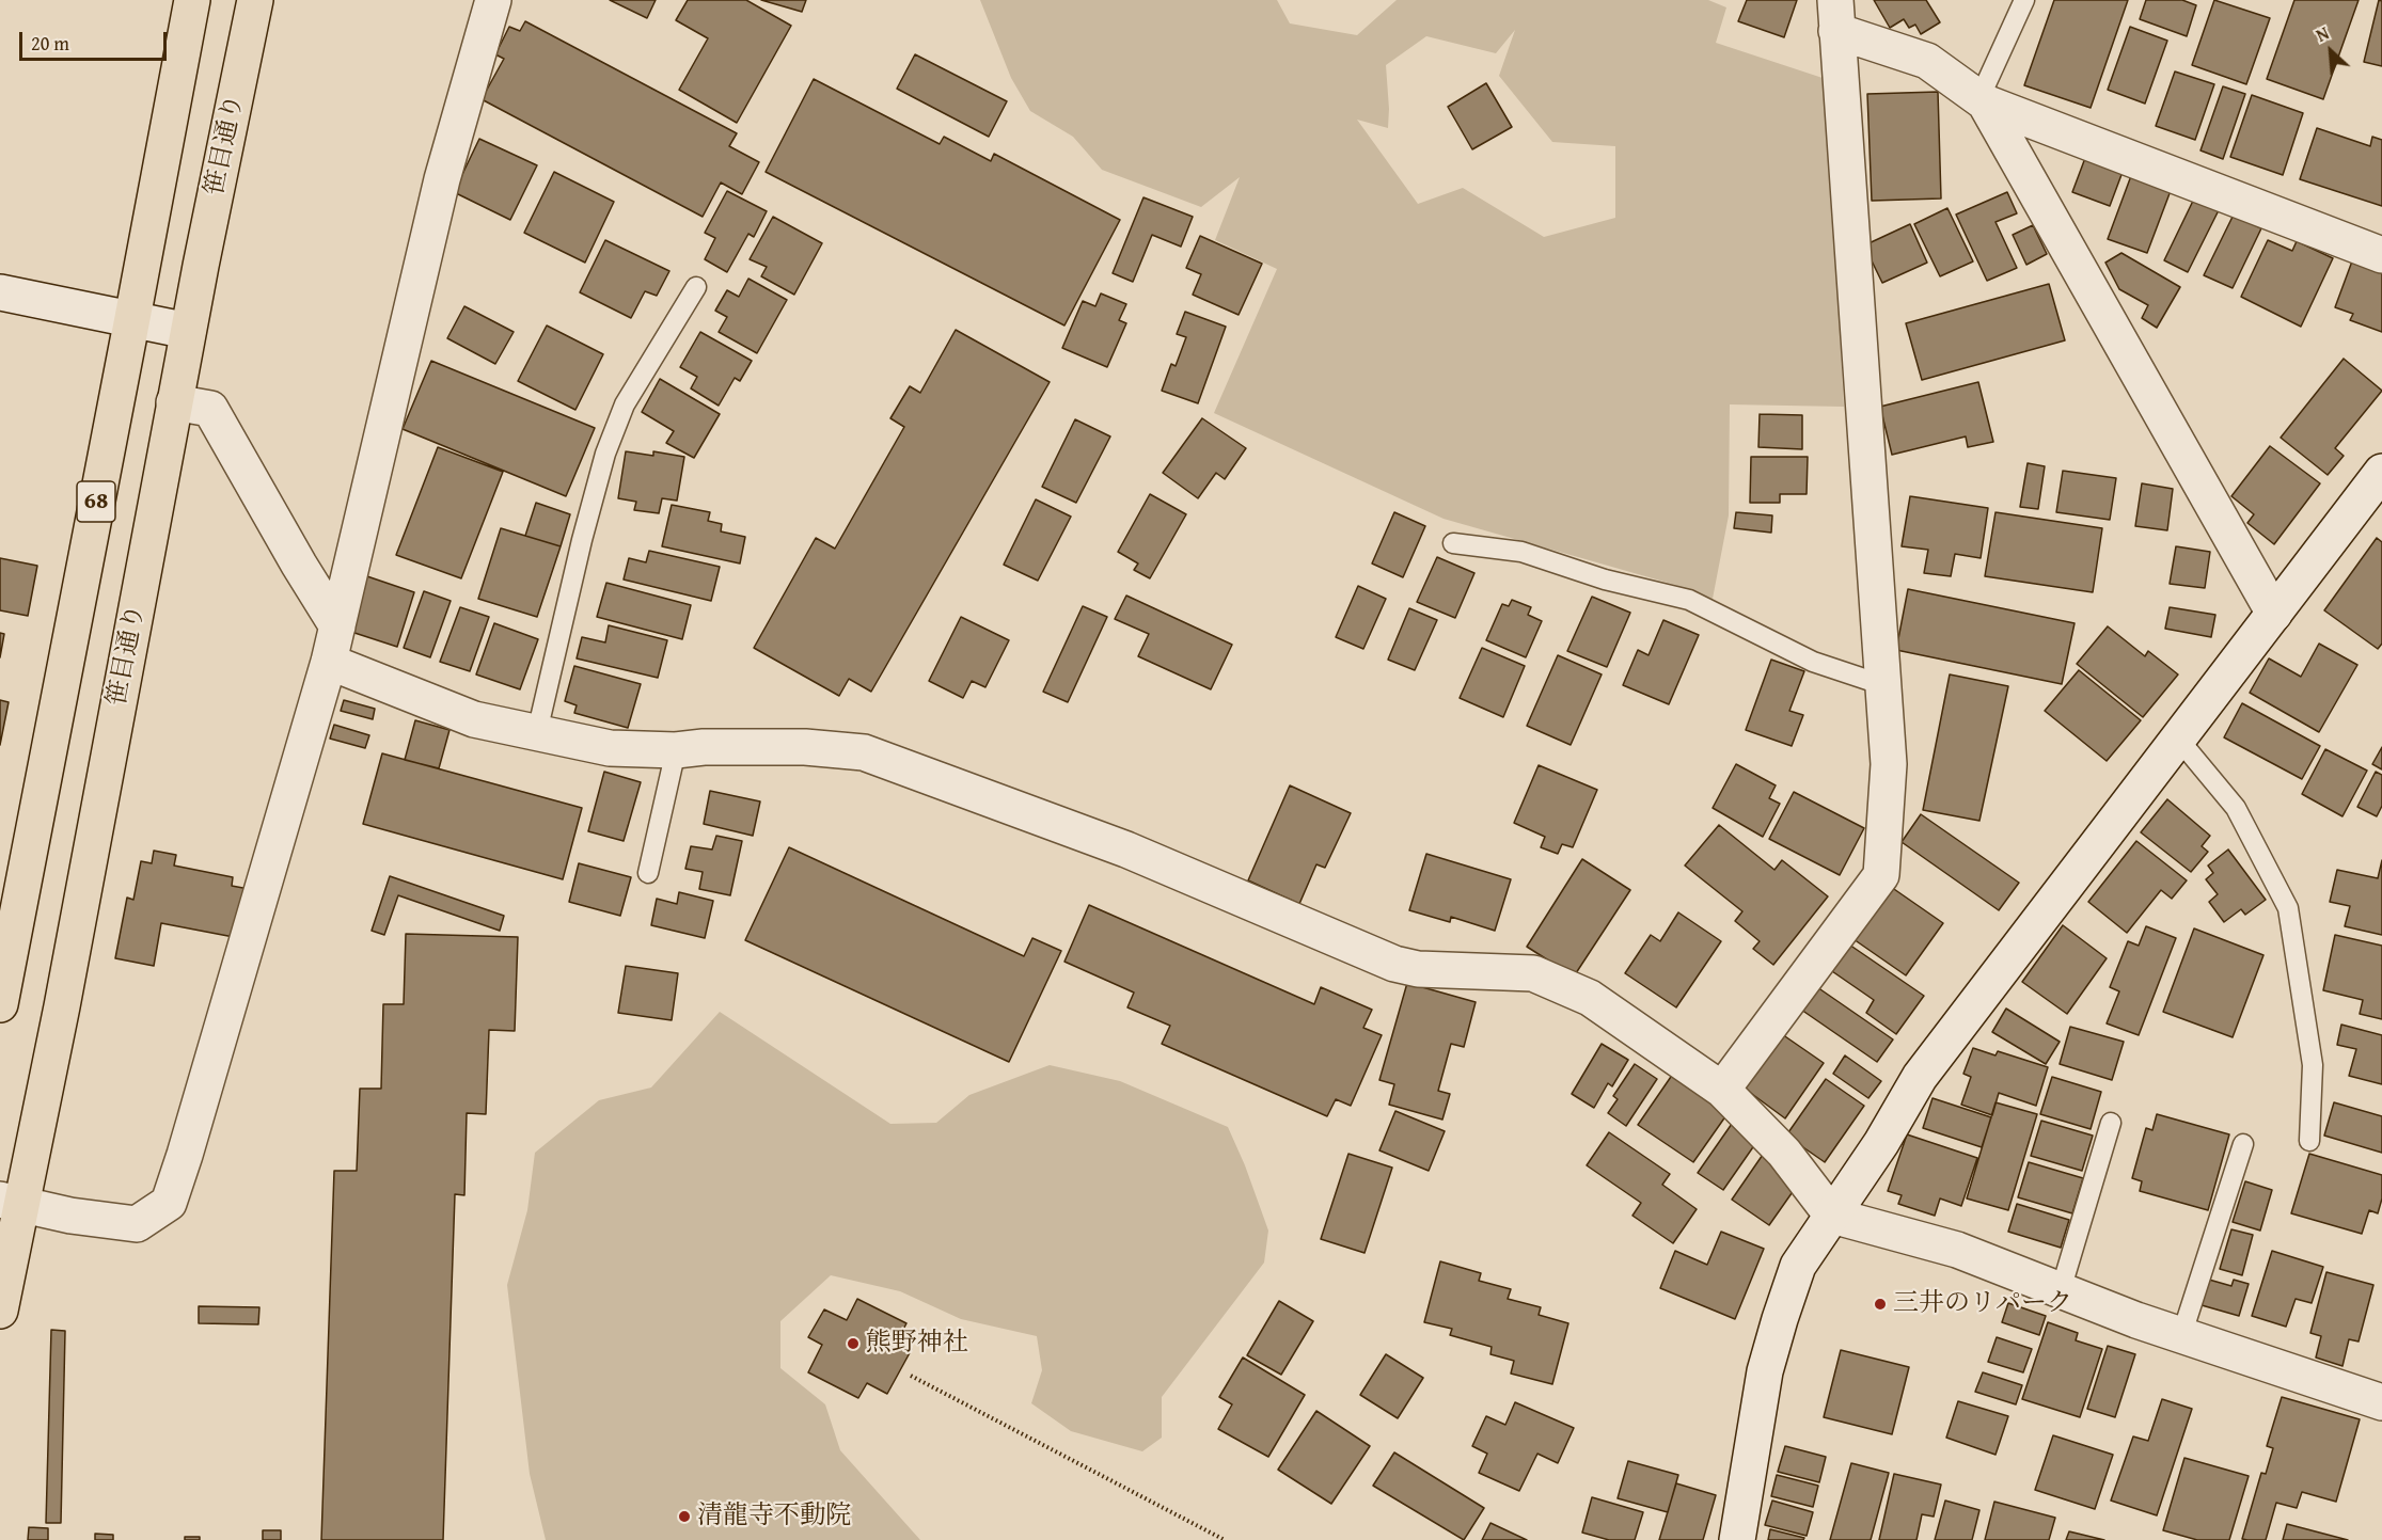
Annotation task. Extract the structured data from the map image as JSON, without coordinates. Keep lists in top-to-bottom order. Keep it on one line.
{"streets":{"main road":["笹目通り","68"]},"places":["三井のリパーク","熊野神社","清龍寺不動院"],"scale_bar":"20 m","north":"top left"}
